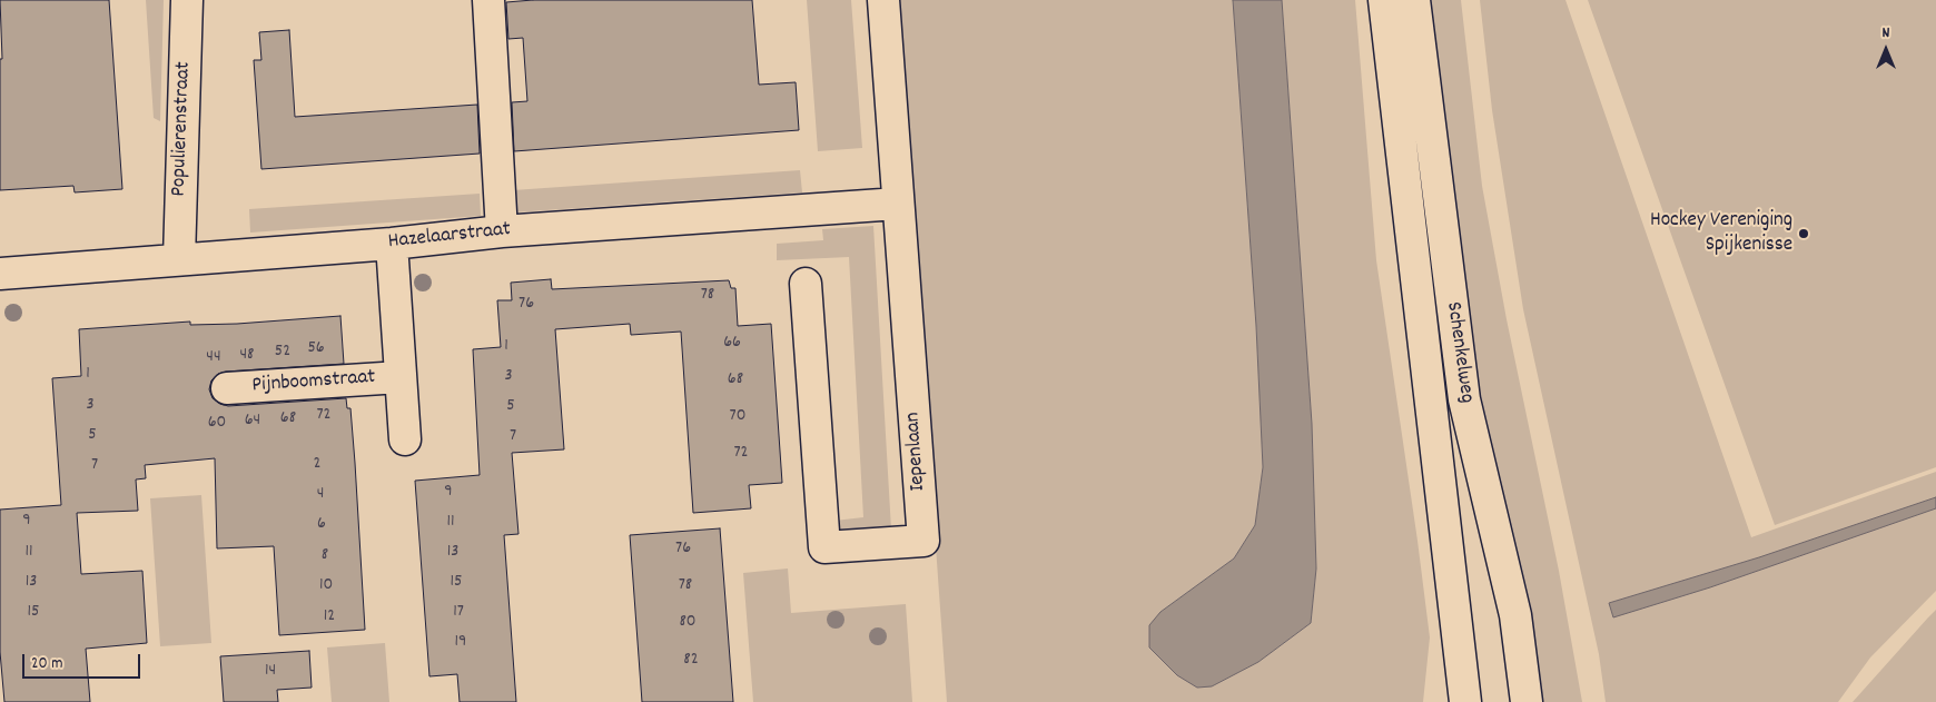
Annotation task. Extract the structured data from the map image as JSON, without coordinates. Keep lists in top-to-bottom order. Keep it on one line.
{"streets":{"street":["Populierenstraat","Hazelaarstraat","Schenkelweg","Pijnboomstraat","Iepenlaan"]},"crossings":[["Populierenstraat","Hazelaarstraat"],["Hazelaarstraat","Pijnboomstraat"],["Hazelaarstraat","Iepenlaan"]],"places":["Hockey Vereniging Spijkenisse"],"house_numbers":["78","76","66","1","56","52","48","44","1","3","68","3","5","72","70","68","64","60","5","7","72","2","7","9","4","9","11","6","76","11","13","8","13","15","10","78","15","17","12","80","19","82","14"],"scale_bar":"20 m","north":"top"}
